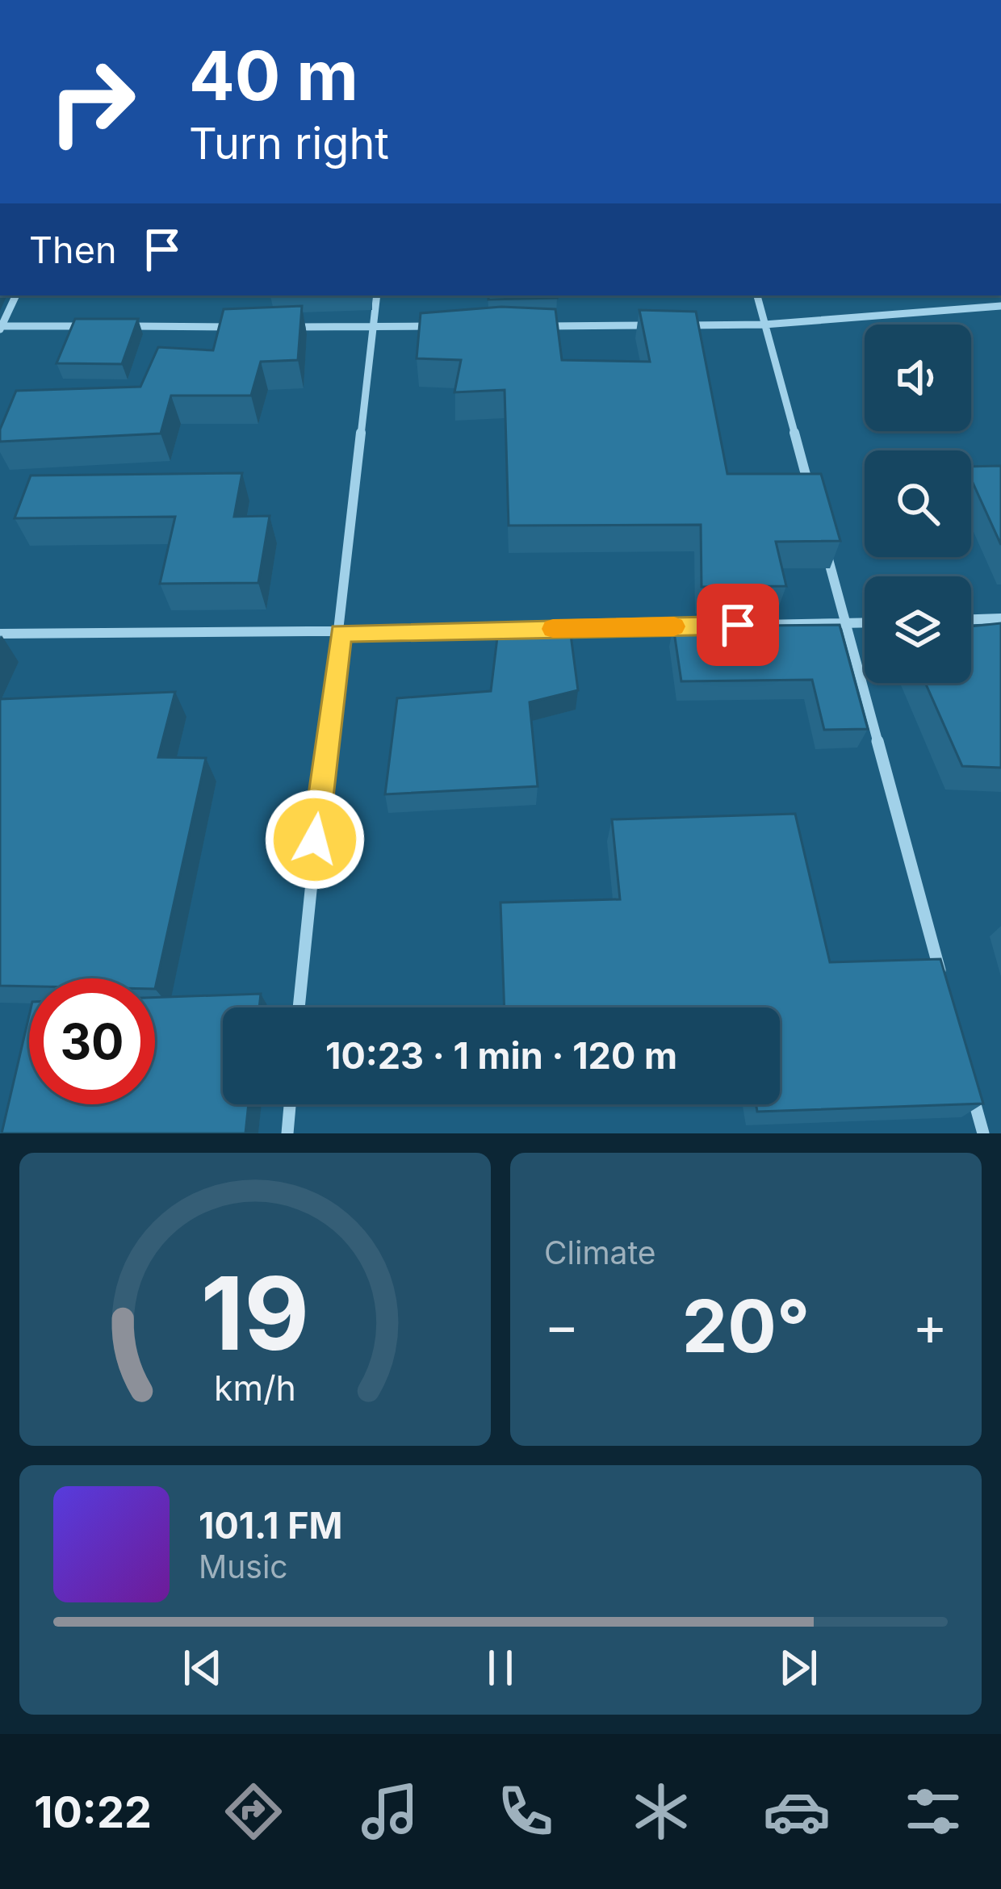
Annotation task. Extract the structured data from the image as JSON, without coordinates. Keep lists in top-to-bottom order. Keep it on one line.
{"page":{"turn":["40 m","Turn right"],"then":"Then","limit":"30","trip":"10:23 · 1 min · 120 m","tile":"Climate","heat":["−","20°","+"],"song":["101.1 FM","Music"],"tabs":"10:22","gauge":["19","km/h"]}}
